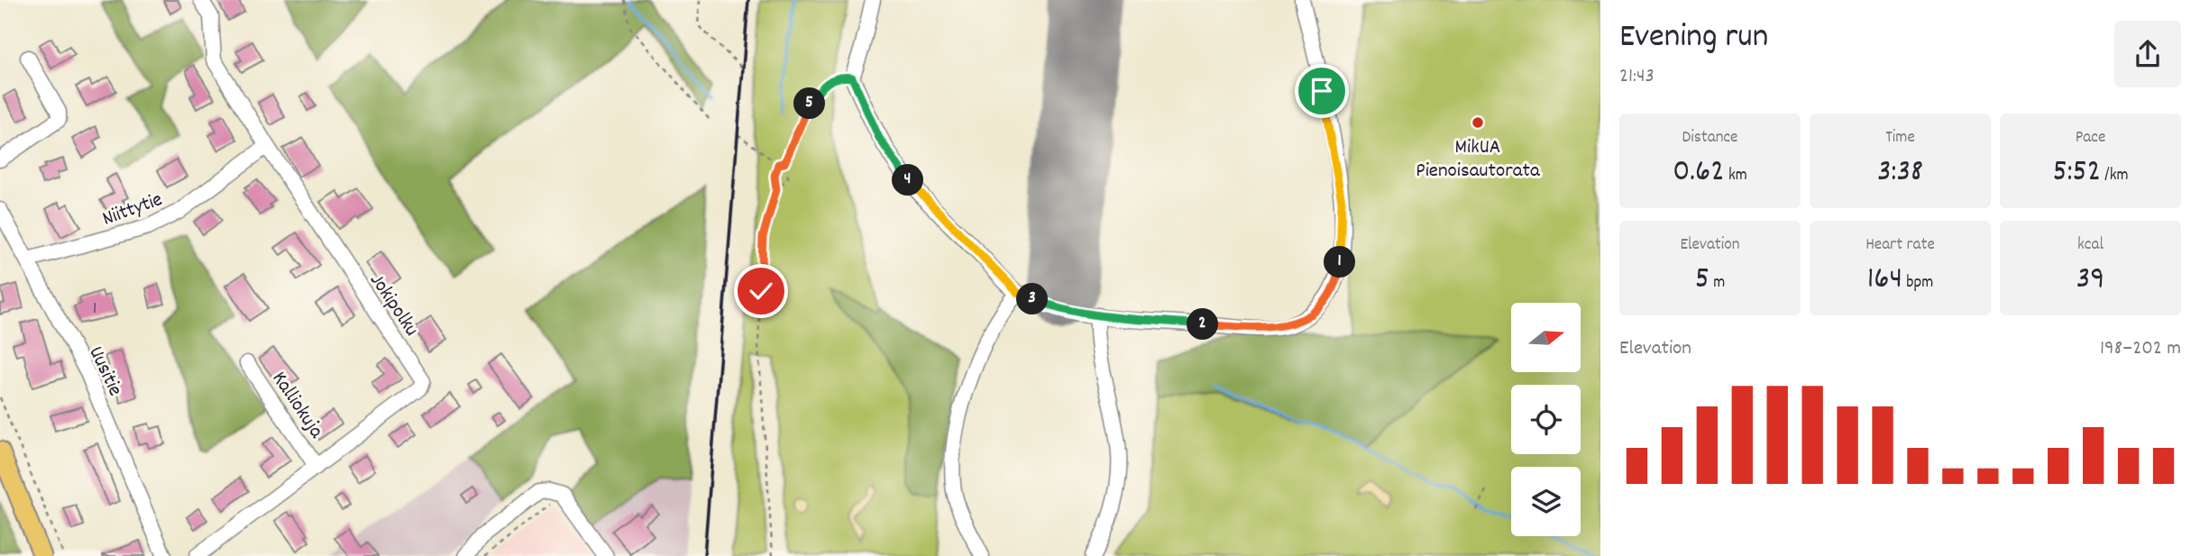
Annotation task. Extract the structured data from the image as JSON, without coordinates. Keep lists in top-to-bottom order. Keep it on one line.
{"streets":{"street":["Niittytie","Jokipolku","Uusitie","Kalliokuja"]},"crossings":[["Niittytie","Jokipolku"],["Niittytie","Uusitie"],["Jokipolku","Kalliokuja"]],"places":["MikUA Pienoisautorata"],"house_numbers":["1"],"north":"right","page":{"heading":["Evening run","21:43"],"pins":["5","4","1","3","2"],"stats":[["Distance","0.62 km"],["Time","3:38"],["Pace","5:52 /km"],["Elevation","5 m"],["Heart rate","164 bpm"],["kcal","39"]],"chart":["Elevation","198–202 m"]}}
